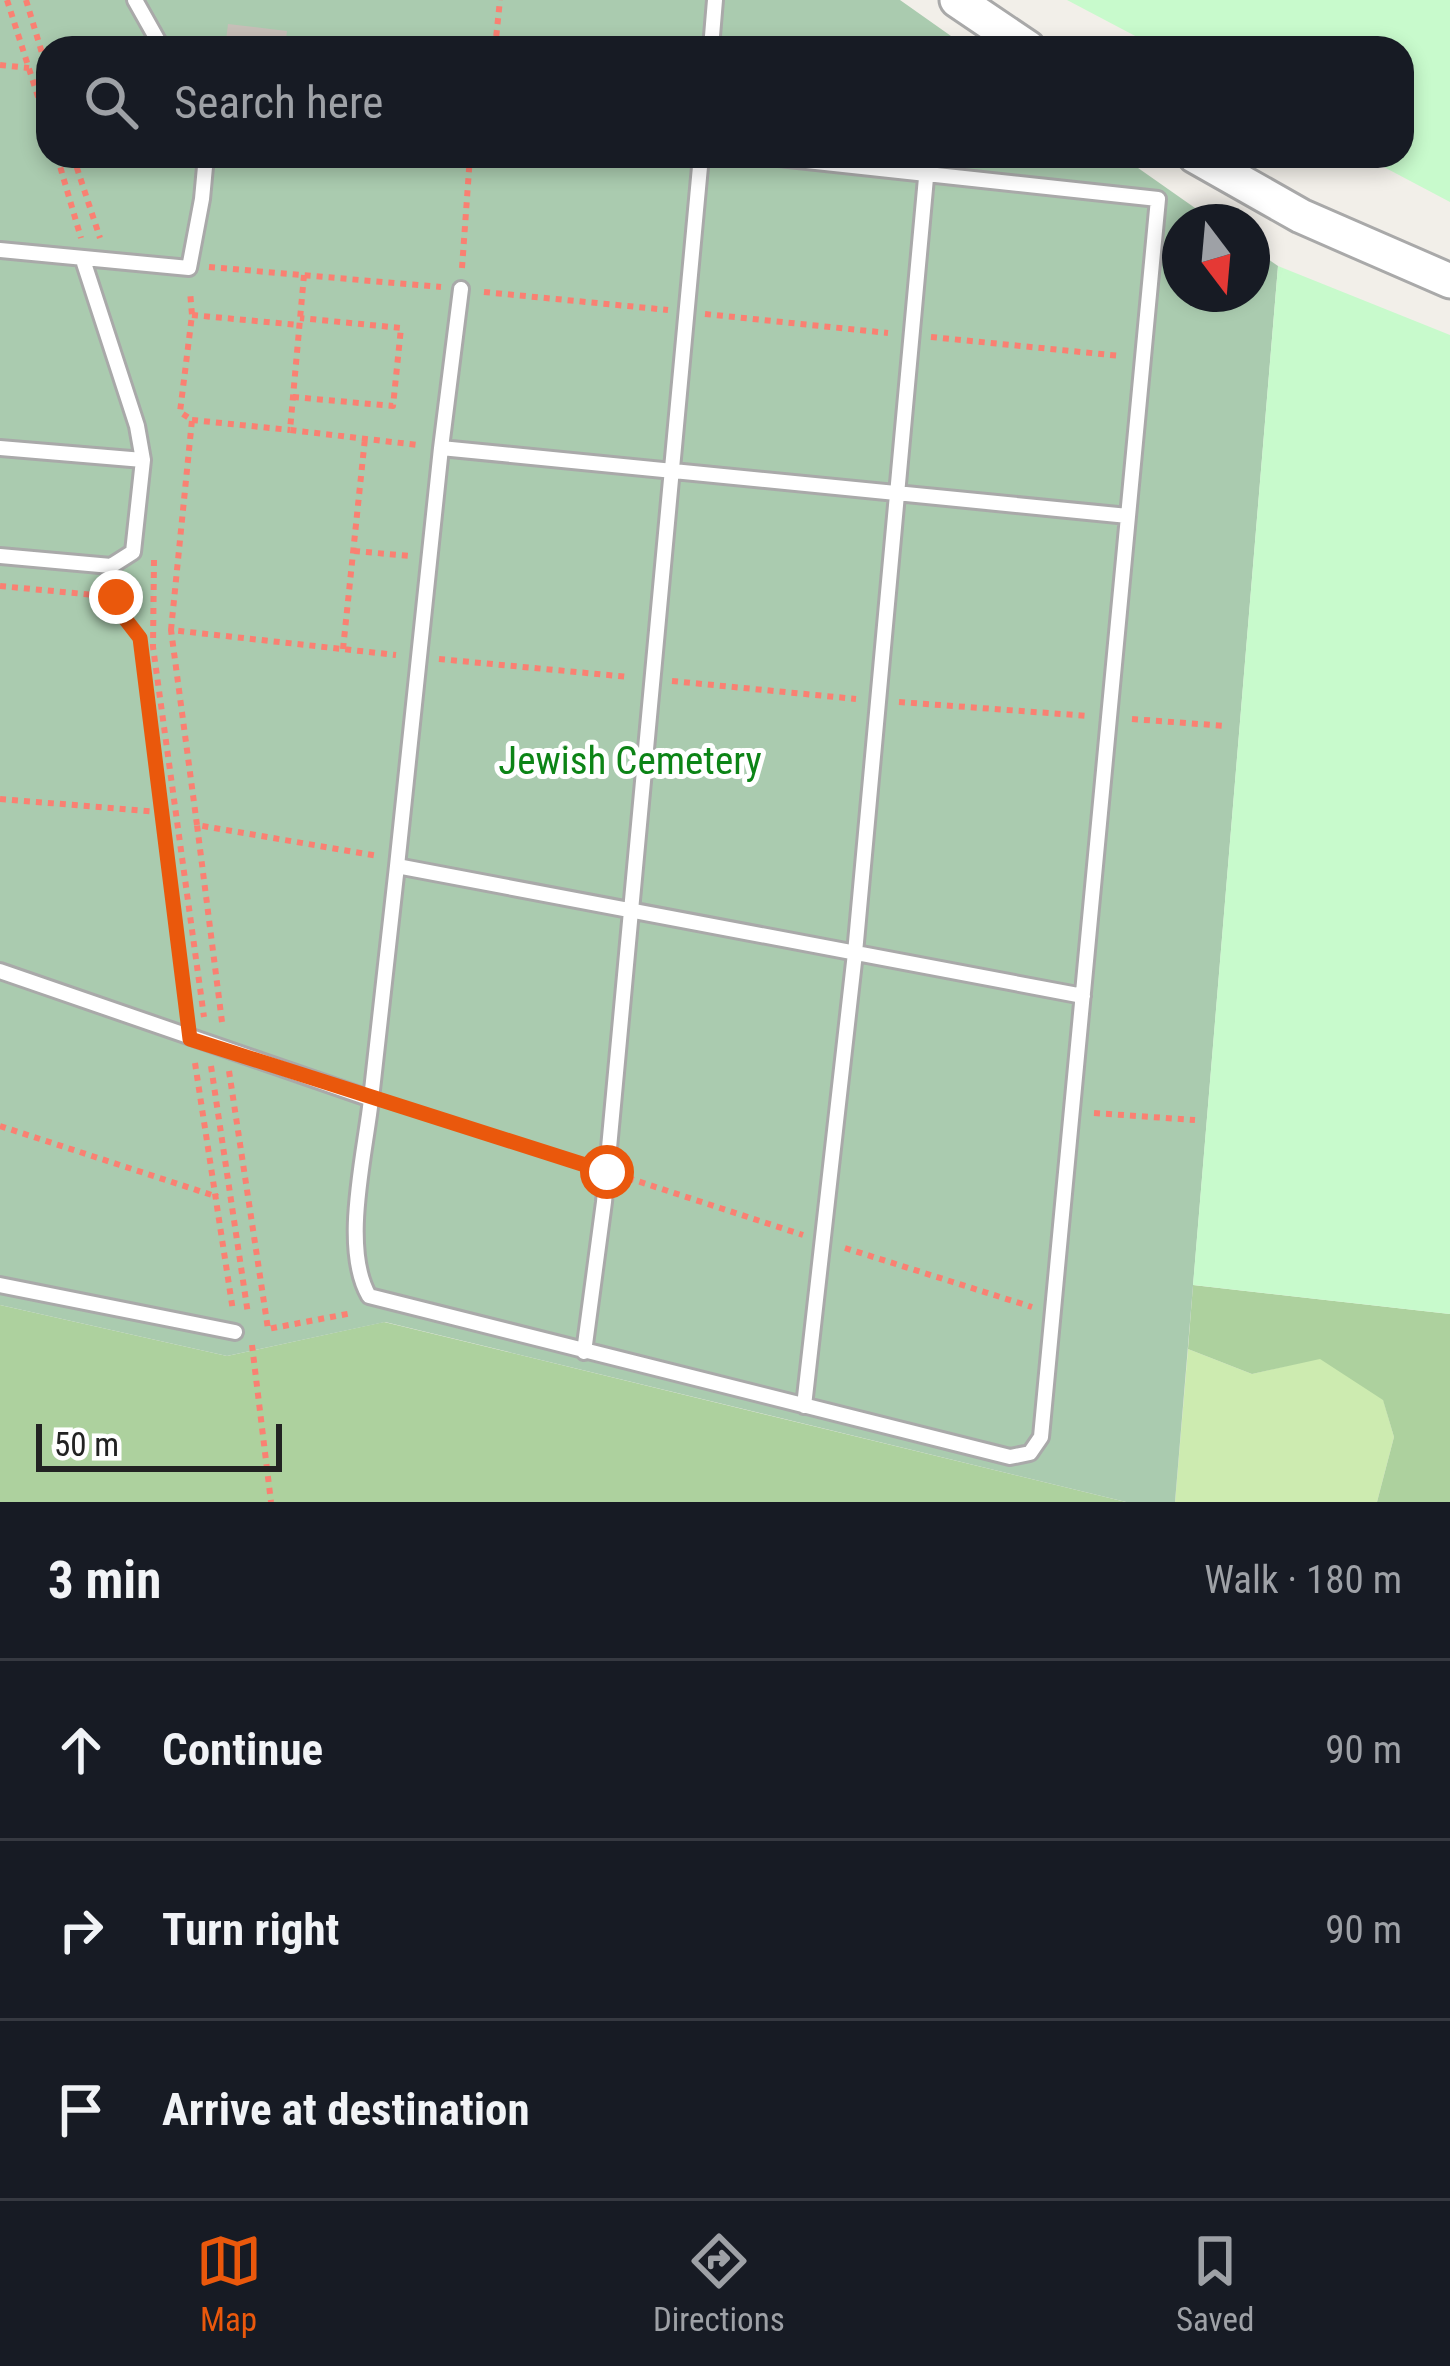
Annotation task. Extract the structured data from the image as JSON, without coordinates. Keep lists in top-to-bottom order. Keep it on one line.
{"parks":["Jewish Cemetery"],"scale_bar":"50 m","north":"bottom","page":{"search":"Search here","scale":"50 m","heading":["3 min","Walk · 180 m"],"list":[["Continue","90 m"],["Turn right","90 m"],"Arrive at destination"],"nav":["Map","Directions","Saved"]}}
